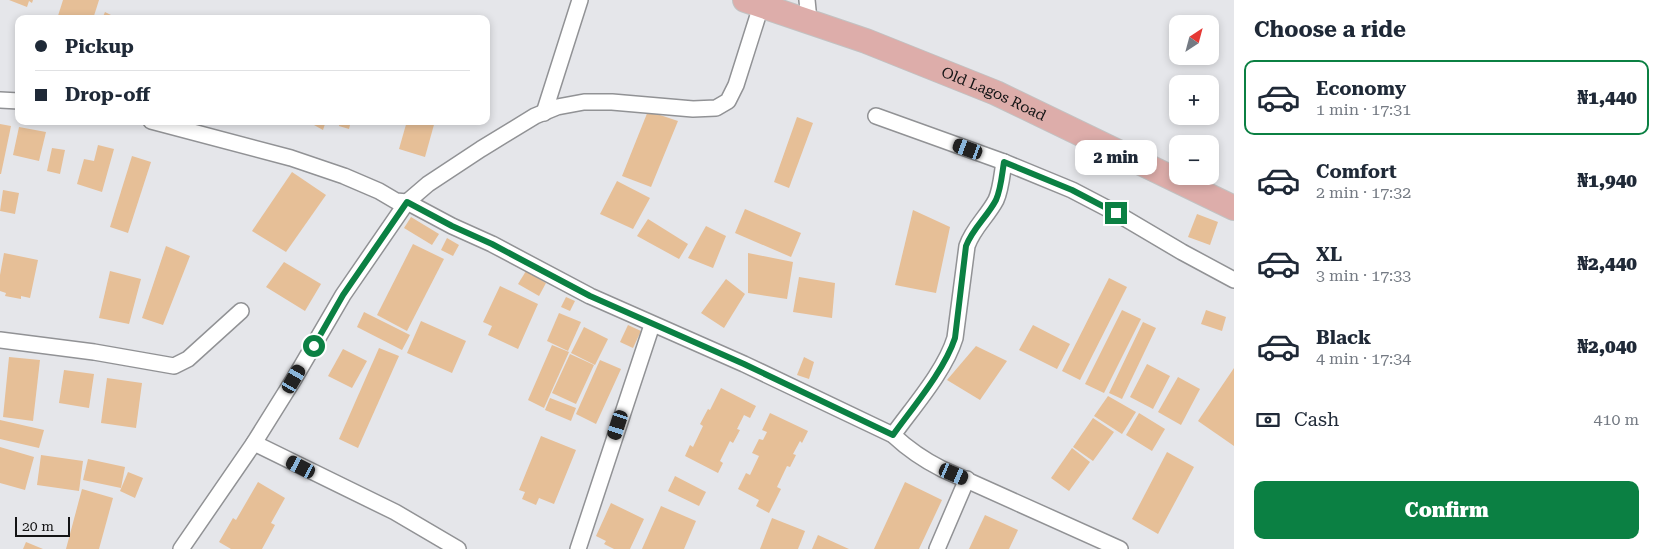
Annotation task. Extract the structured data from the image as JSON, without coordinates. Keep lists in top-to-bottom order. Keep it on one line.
{"streets":{"main road":["Old Lagos Road"]},"scale_bar":"20 m","north":"top right","page":{"heading":"Choose a ride","map_buttons":["+","−"],"banner":["Pickup","Drop-off"],"list":[{"name":"Economy","note":"1 min · 17:31","value":"₦1,440"},{"name":"Comfort","note":"2 min · 17:32","value":"₦1,940"},{"name":"XL","note":"3 min · 17:33","value":"₦2,440"},{"name":"Black","note":"4 min · 17:34","value":"₦2,040"}],"bubble":"2 min","pay":["Cash","410 m"],"buttons":"Confirm","scale":"20 m"}}
